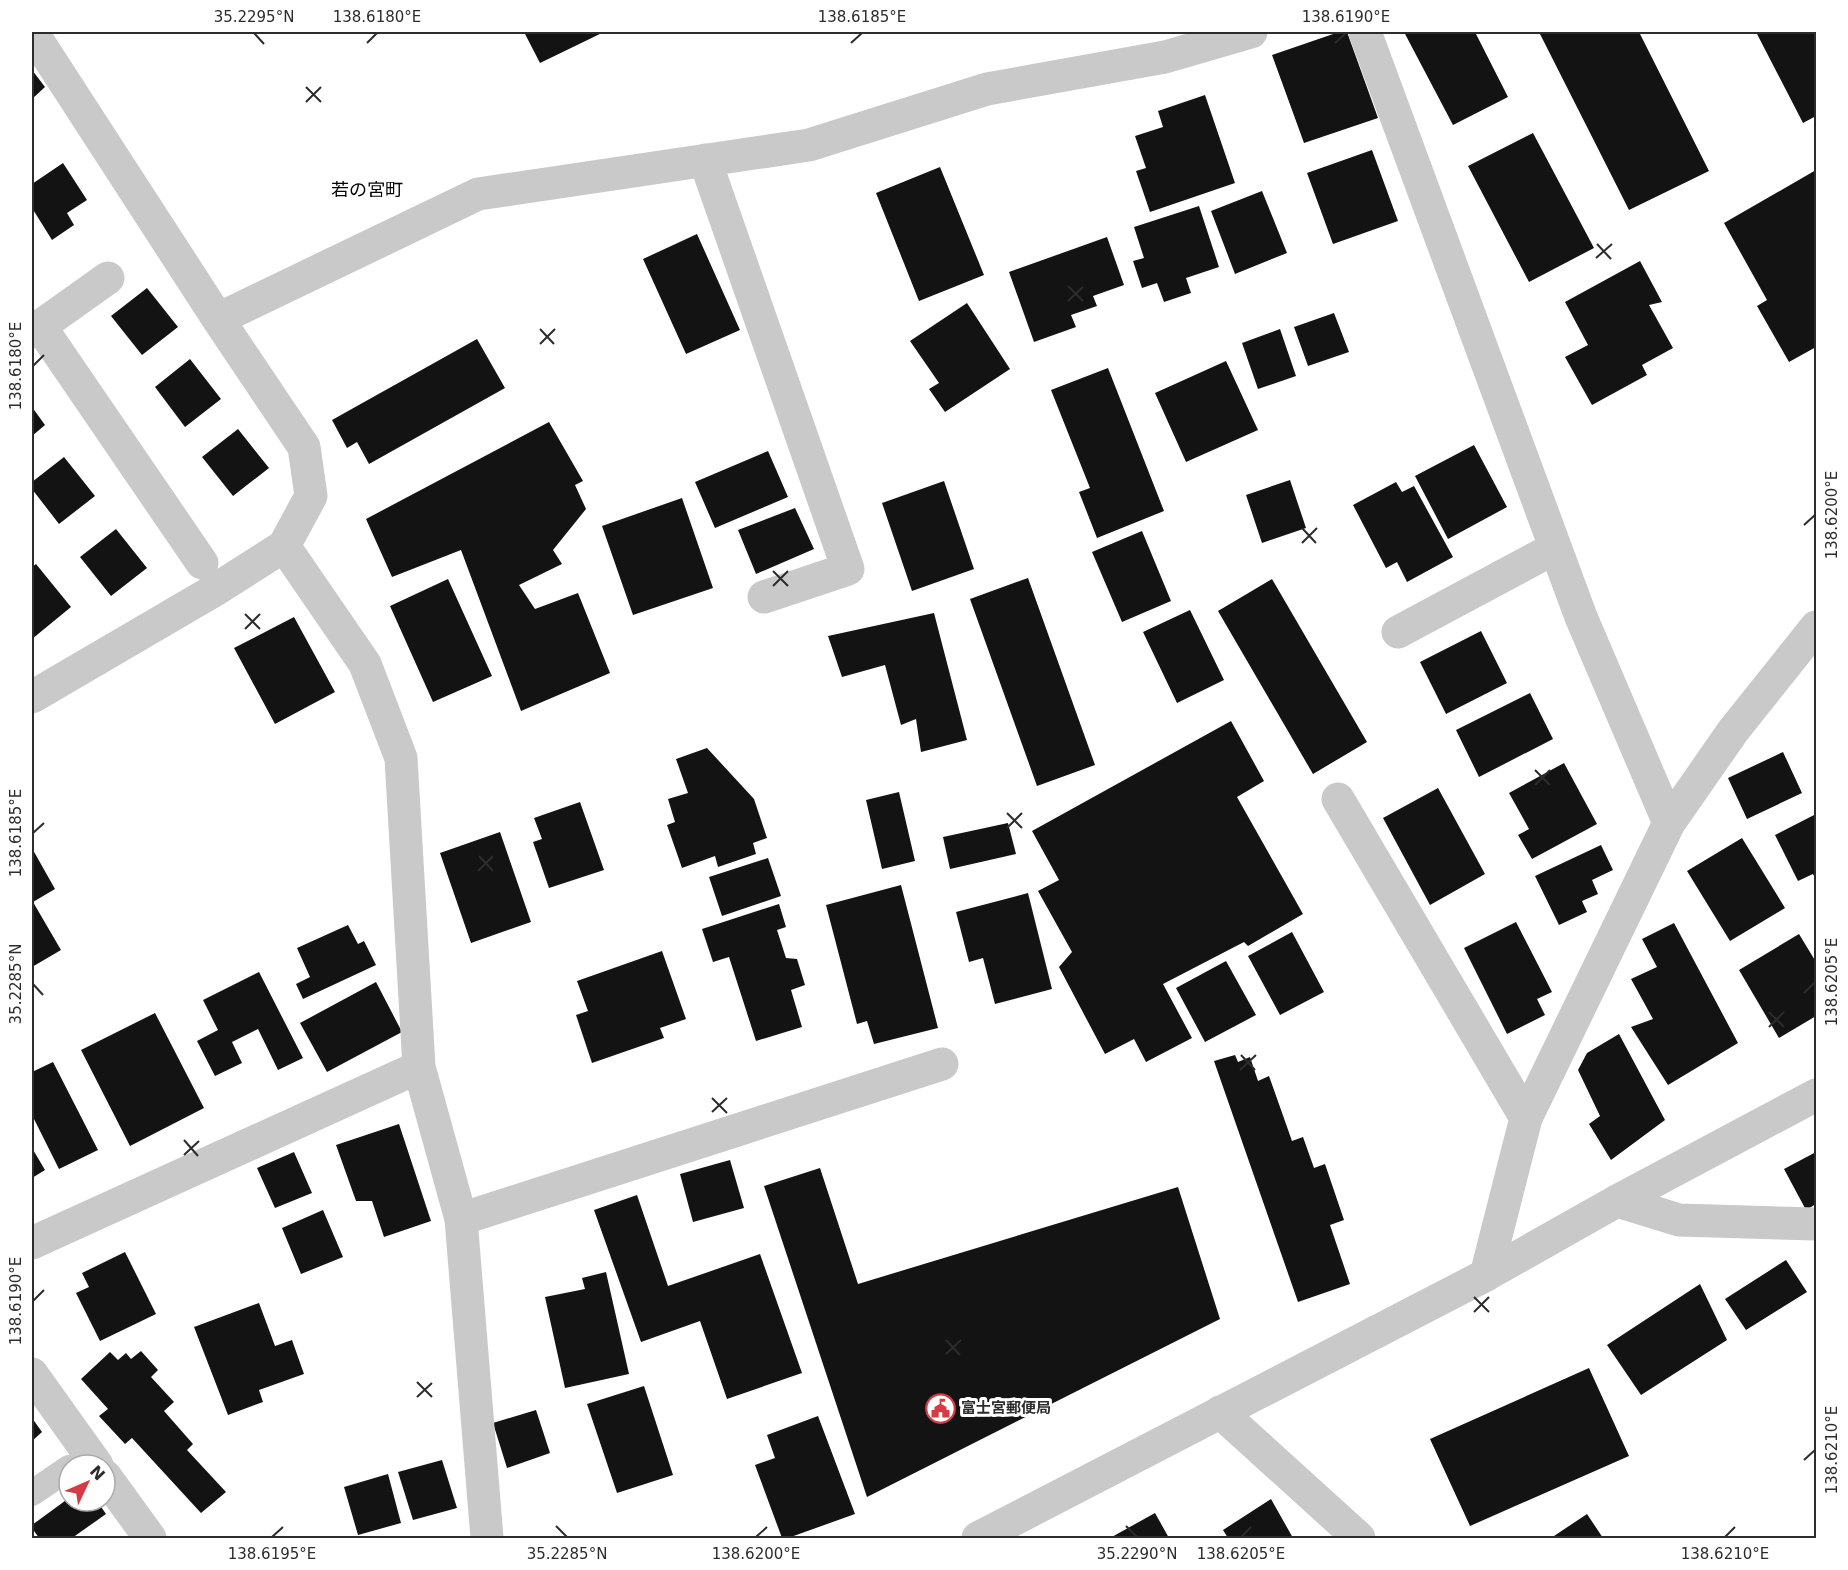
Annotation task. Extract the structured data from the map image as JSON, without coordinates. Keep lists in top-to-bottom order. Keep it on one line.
{"districts":["若の宮町"],"places":{"public building":["富士宮郵便局"]},"north":"top right","coordinates":["35.2295°N","138.6180°E","138.6185°E","138.6190°E","138.6200°E","138.6205°E","35.2285°N","138.6210°E","138.6195°E","35.2290°N"]}
